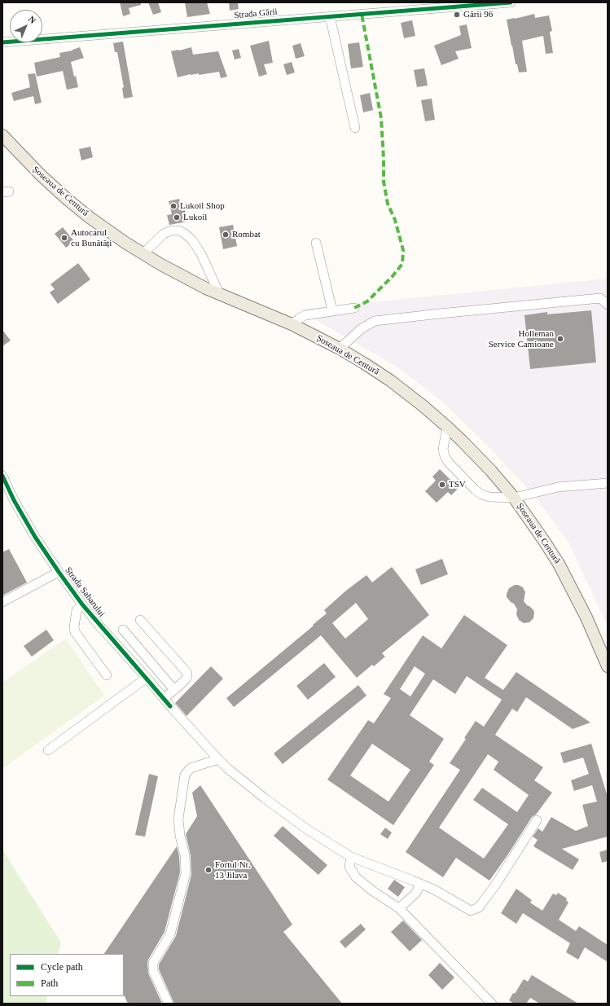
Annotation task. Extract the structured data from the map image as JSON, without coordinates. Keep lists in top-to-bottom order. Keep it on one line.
{"streets":{"main road":["Șoseaua de Centură"],"street":["Strada Gării","Strada Sabarului"]},"places":["Gării 96","Lukoil Shop","Lukoil","Rombat","Autocarul cu Bunătăți","Holleman Service Camioane","TSV","Fortul Nr. 13 Jilava"],"legend":["Cycle path","Path"],"north":"top right"}
